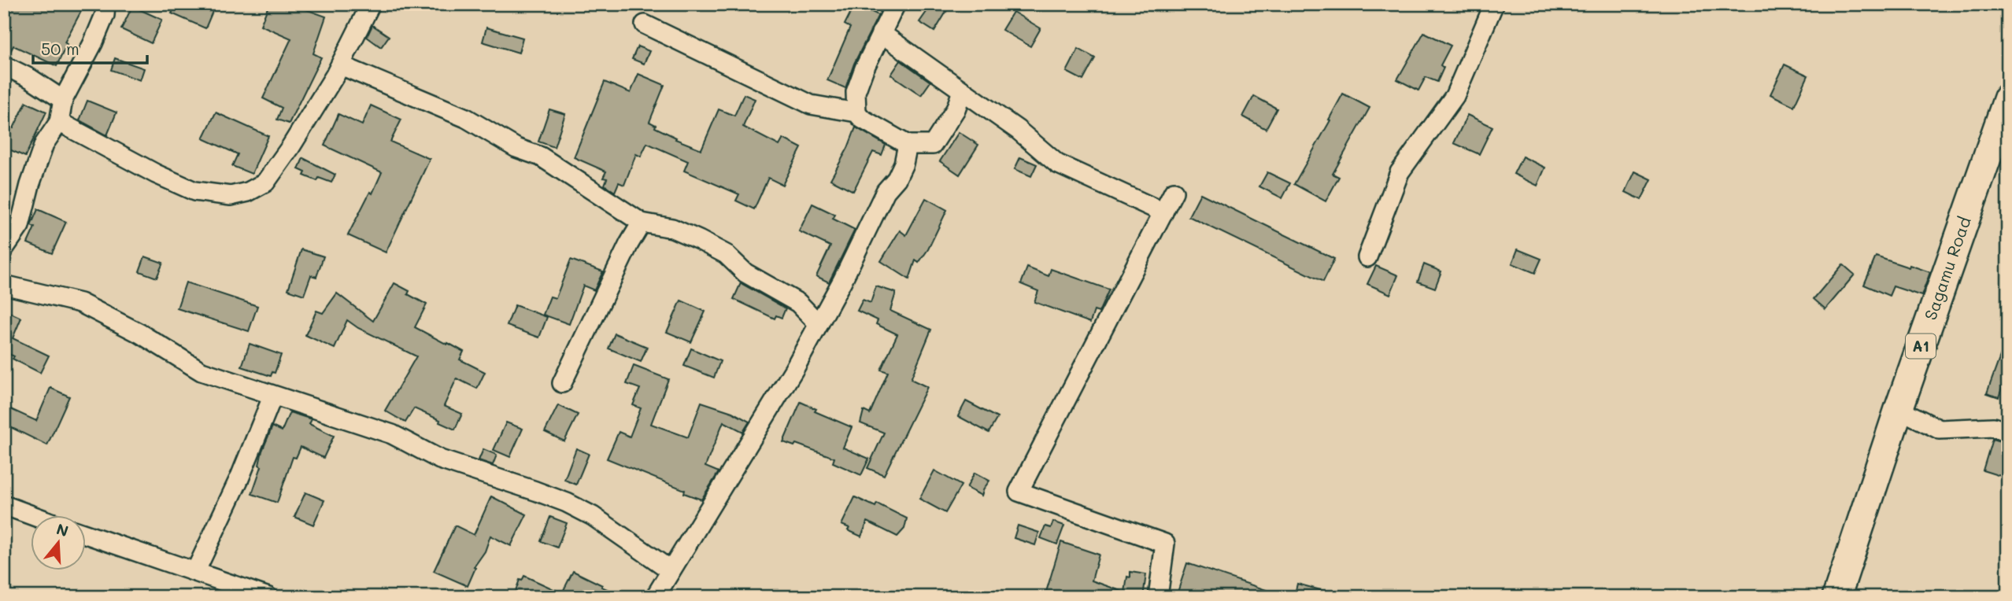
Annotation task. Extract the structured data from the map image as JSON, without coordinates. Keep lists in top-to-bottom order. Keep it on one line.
{"streets":{"highway":["Sagamu Road","A1"]},"scale_bar":"50 m","north":"top"}
